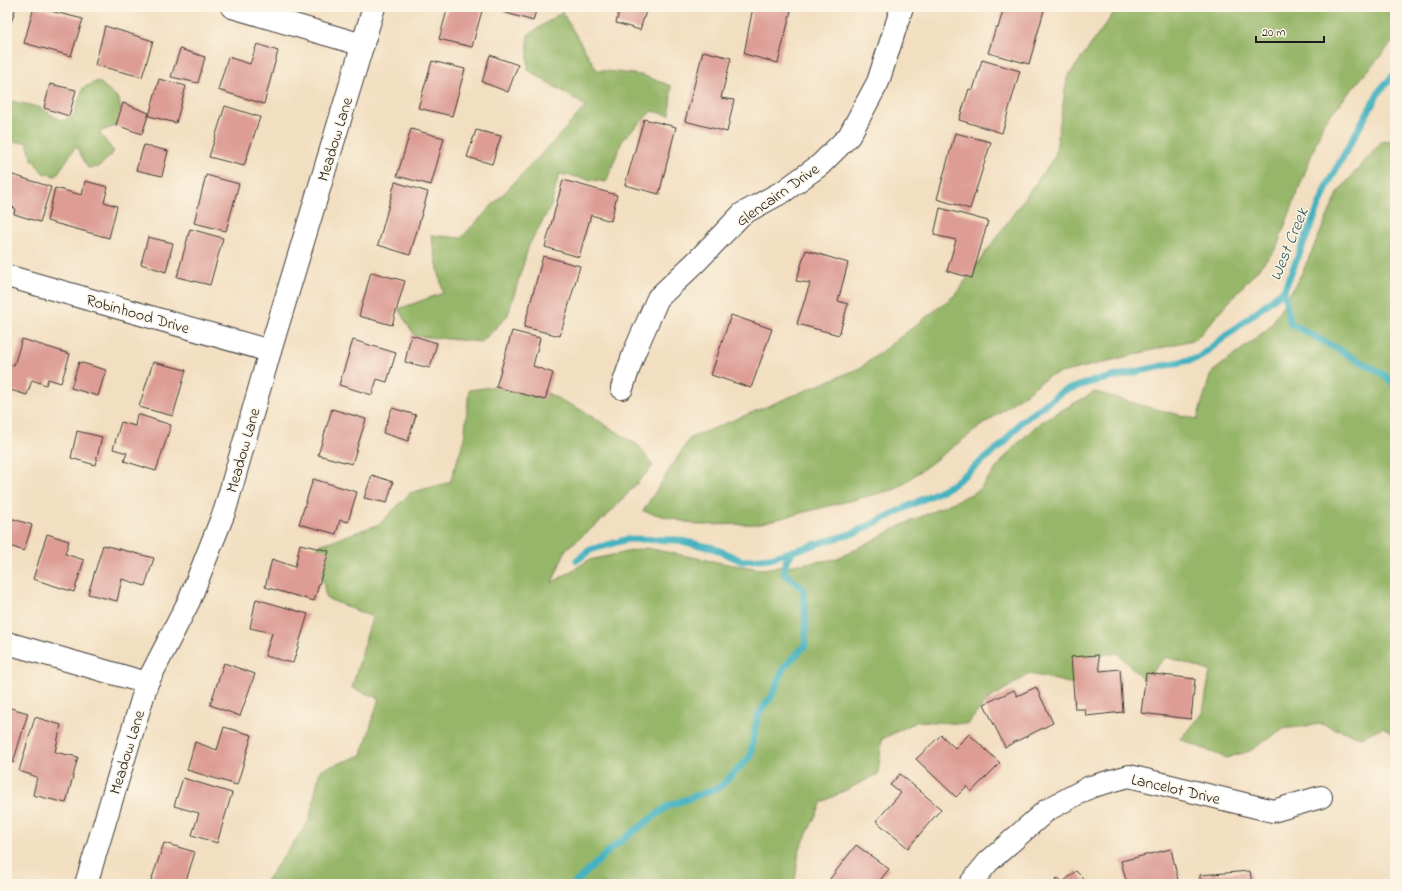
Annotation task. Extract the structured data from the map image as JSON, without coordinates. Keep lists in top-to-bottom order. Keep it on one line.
{"streets":{"street":["Meadow Lane","Glencairn Drive","Robinhood Drive","Lancelot Drive"]},"crossings":[["Meadow Lane","Robinhood Drive"]],"water":["West Creek"],"scale_bar":"20 m"}
